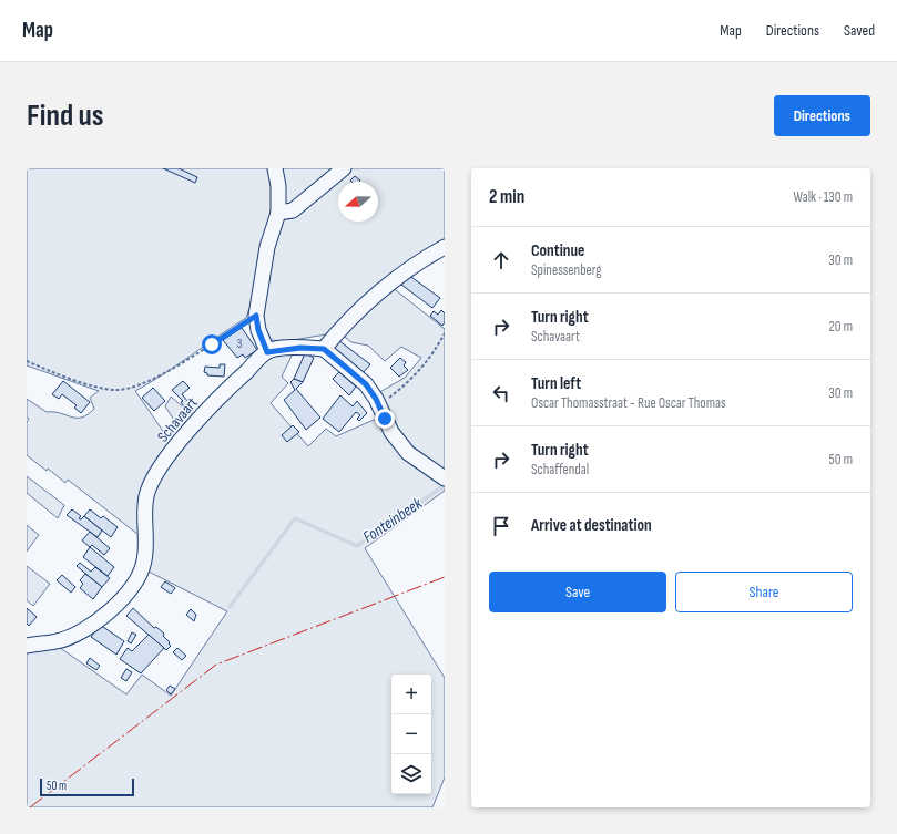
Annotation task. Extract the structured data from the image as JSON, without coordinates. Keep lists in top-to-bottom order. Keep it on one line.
{"streets":{"street":["Schavaart"]},"water":["Fonteinbeek"],"house_numbers":["3"],"scale_bar":"50 m","north":"left","page":{"header":"Map","nav":["Map","Directions","Saved"],"buttons":["Directions",["Save","Share"]],"title":"Find us","heading":["2 min","Walk · 130 m"],"list":[["Continue","Spinessenberg","30 m"],["Turn right","Schavaart","20 m"],["Turn left","Oscar Thomasstraat - Rue Oscar Thomas","30 m"],["Turn right","Schaffendal","50 m"],"Arrive at destination"],"map_buttons":["+","−"],"scale":"50 m"}}
